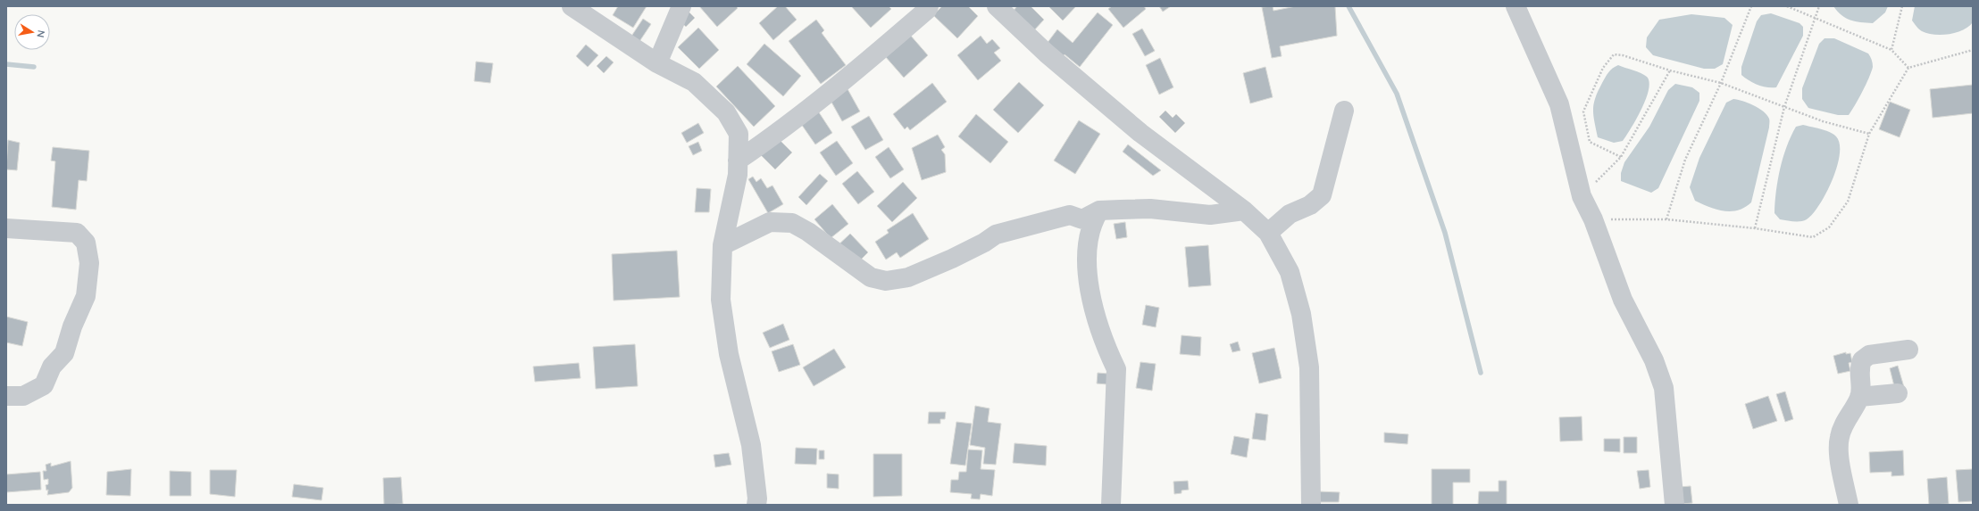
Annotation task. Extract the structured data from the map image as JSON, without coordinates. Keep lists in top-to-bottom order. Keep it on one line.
{"north":"right"}
